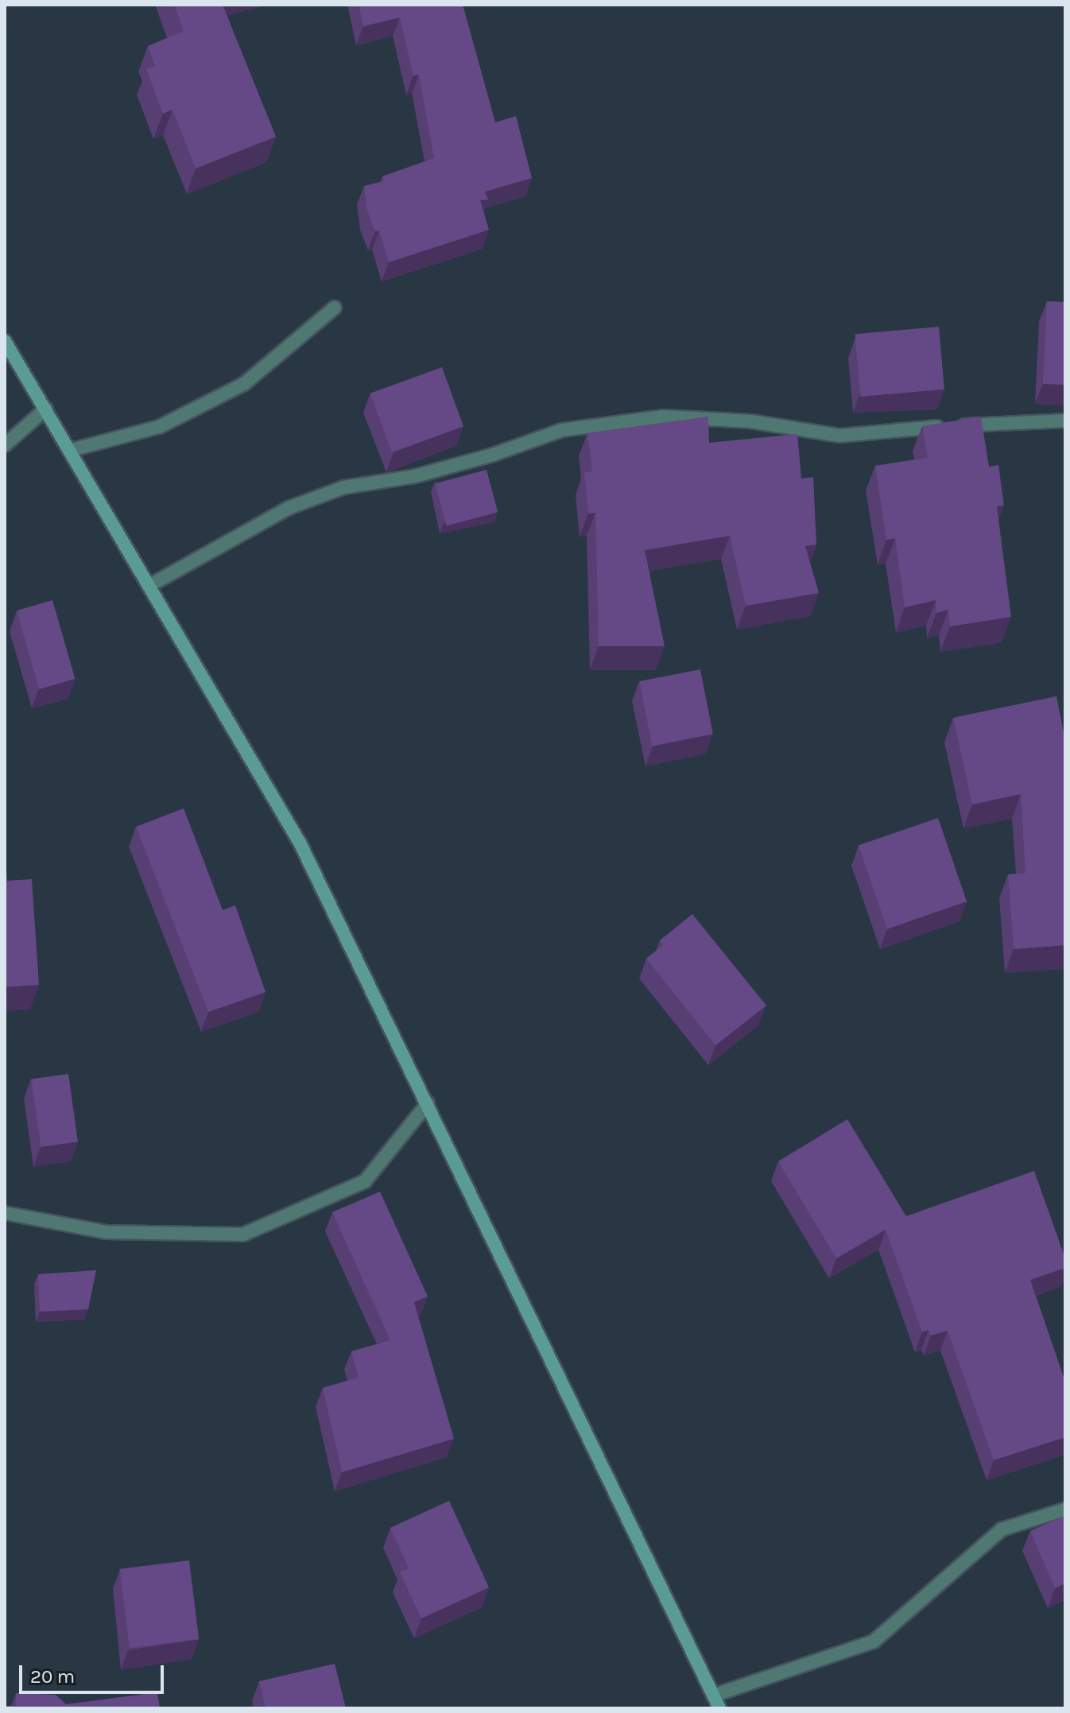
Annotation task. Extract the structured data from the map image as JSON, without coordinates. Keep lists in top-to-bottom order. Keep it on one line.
{"scale_bar":"20 m"}
